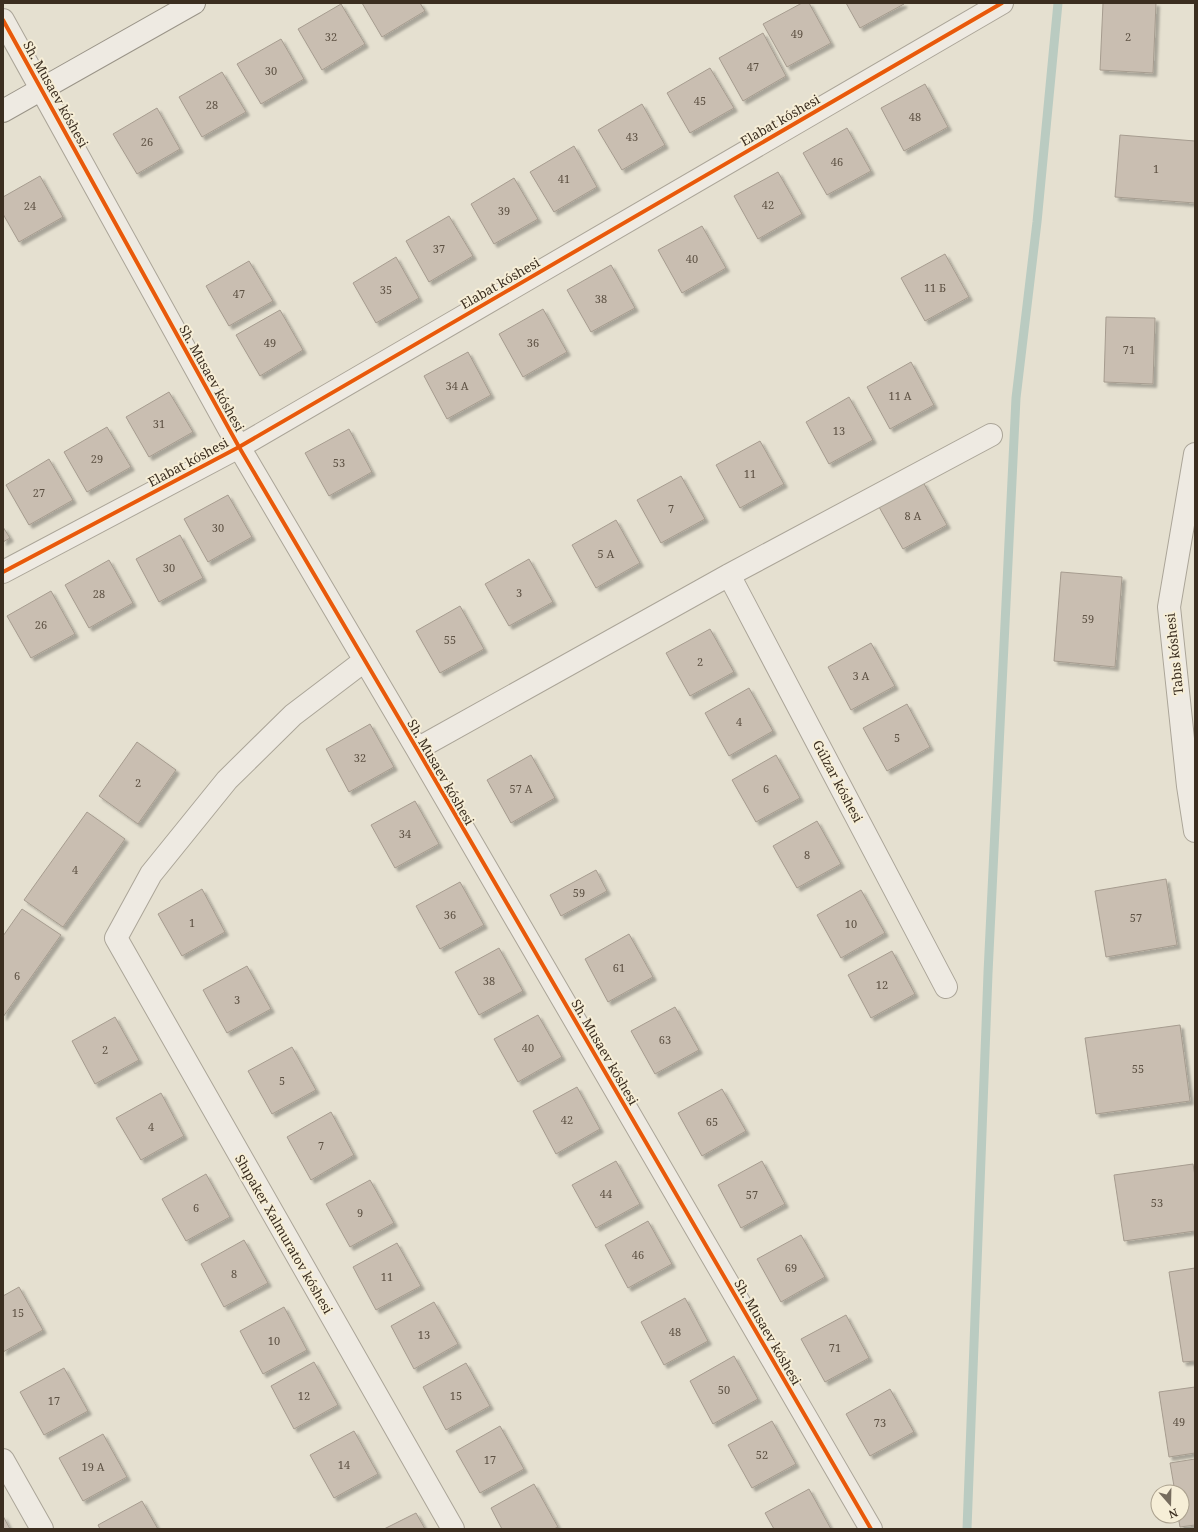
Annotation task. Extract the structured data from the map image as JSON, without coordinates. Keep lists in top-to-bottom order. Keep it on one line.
{"streets":{"street":["Sh. Musaev kóshesi","Elabat kóshesi","Tabıs kóshesi","Gúlzar kóshesi","Shıpaker Xalmuratov kóshesi"]},"crossings":[["Sh. Musaev kóshesi","Elabat kóshesi"],["Sh. Musaev kóshesi","Shıpaker Xalmuratov kóshesi"]],"house_numbers":["49","32","2","47","30","45","28","48","43","26","46","1","41","42","24","39","37","40","11 Б","35","47","38","49","36","71","34 А","11 А","31","13","29","53","11","27","7","8 А","30","5 А","30","3","28","59","26","55","2","3 А","4","5","32","2","57 А","6","34","8","4","59","36","57","1","10","61","6","38","12","3","63","40","2","55","5","42","65","4","7","44","57","53","6","9","46","69","8","11","15","48","13","10","71","50","12","15","17","49","73","52","17","14","19 А"],"north":"bottom"}
